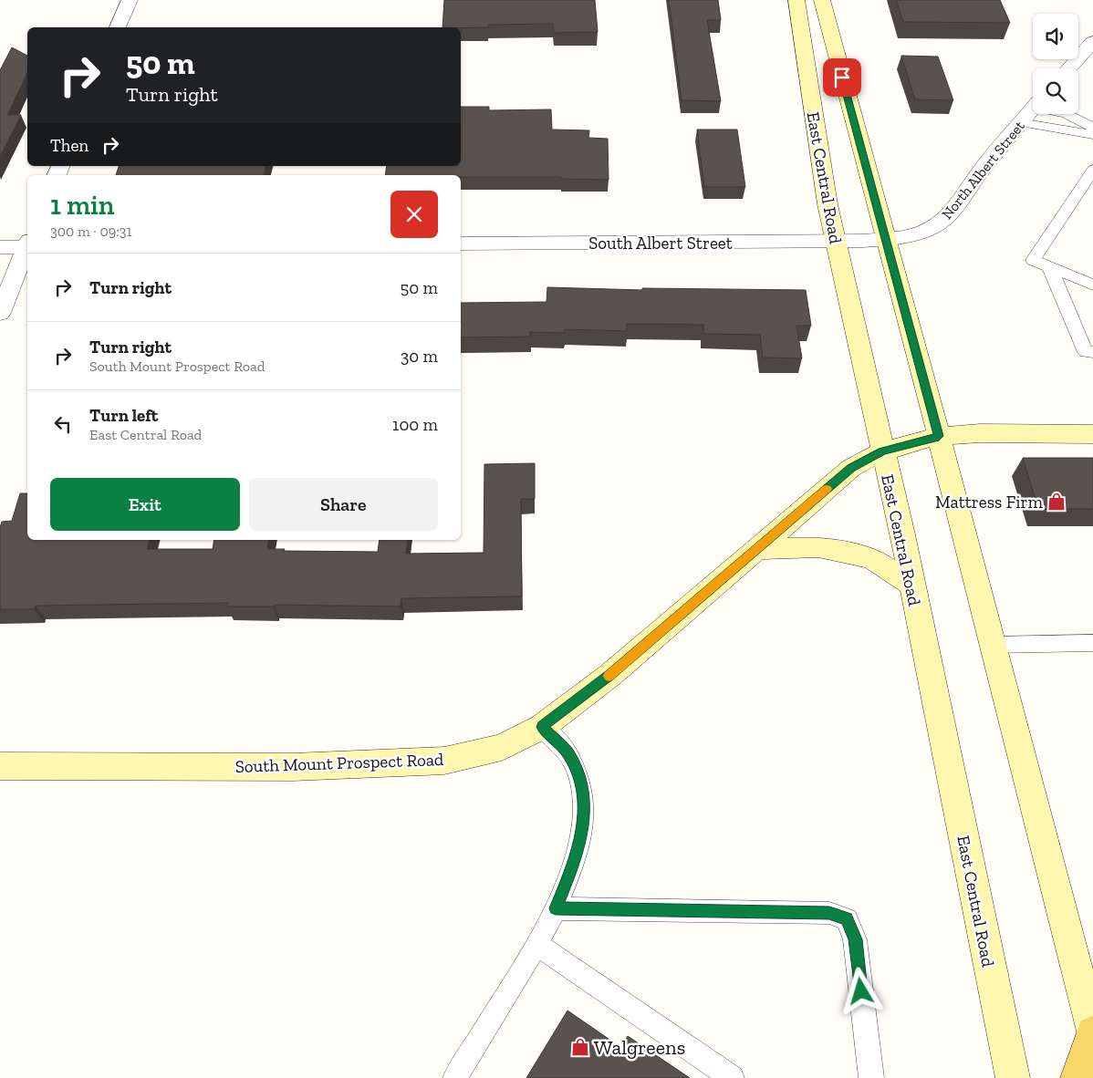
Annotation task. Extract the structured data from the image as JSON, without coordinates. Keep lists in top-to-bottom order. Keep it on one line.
{"streets":{"main road":["East Central Road","South Mount Prospect Road"],"street":["North Albert Street","South Albert Street"]},"crossings":[["North Albert Street","South Albert Street"],["East Central Road","South Albert Street"],["East Central Road","South Mount Prospect Road"]],"places":{"shop":["Mattress Firm","Walgreens"]},"page":{"turn":["50 m","Turn right"],"then":"Then","heading":["1 min","300 m · 09:31"],"list":[{"name":"Turn right","value":"50 m"},{"name":"Turn right","note":"South Mount Prospect Road","value":"30 m"},{"name":"Turn left","note":"East Central Road","value":"100 m"}],"buttons":["Exit","Share"]}}
